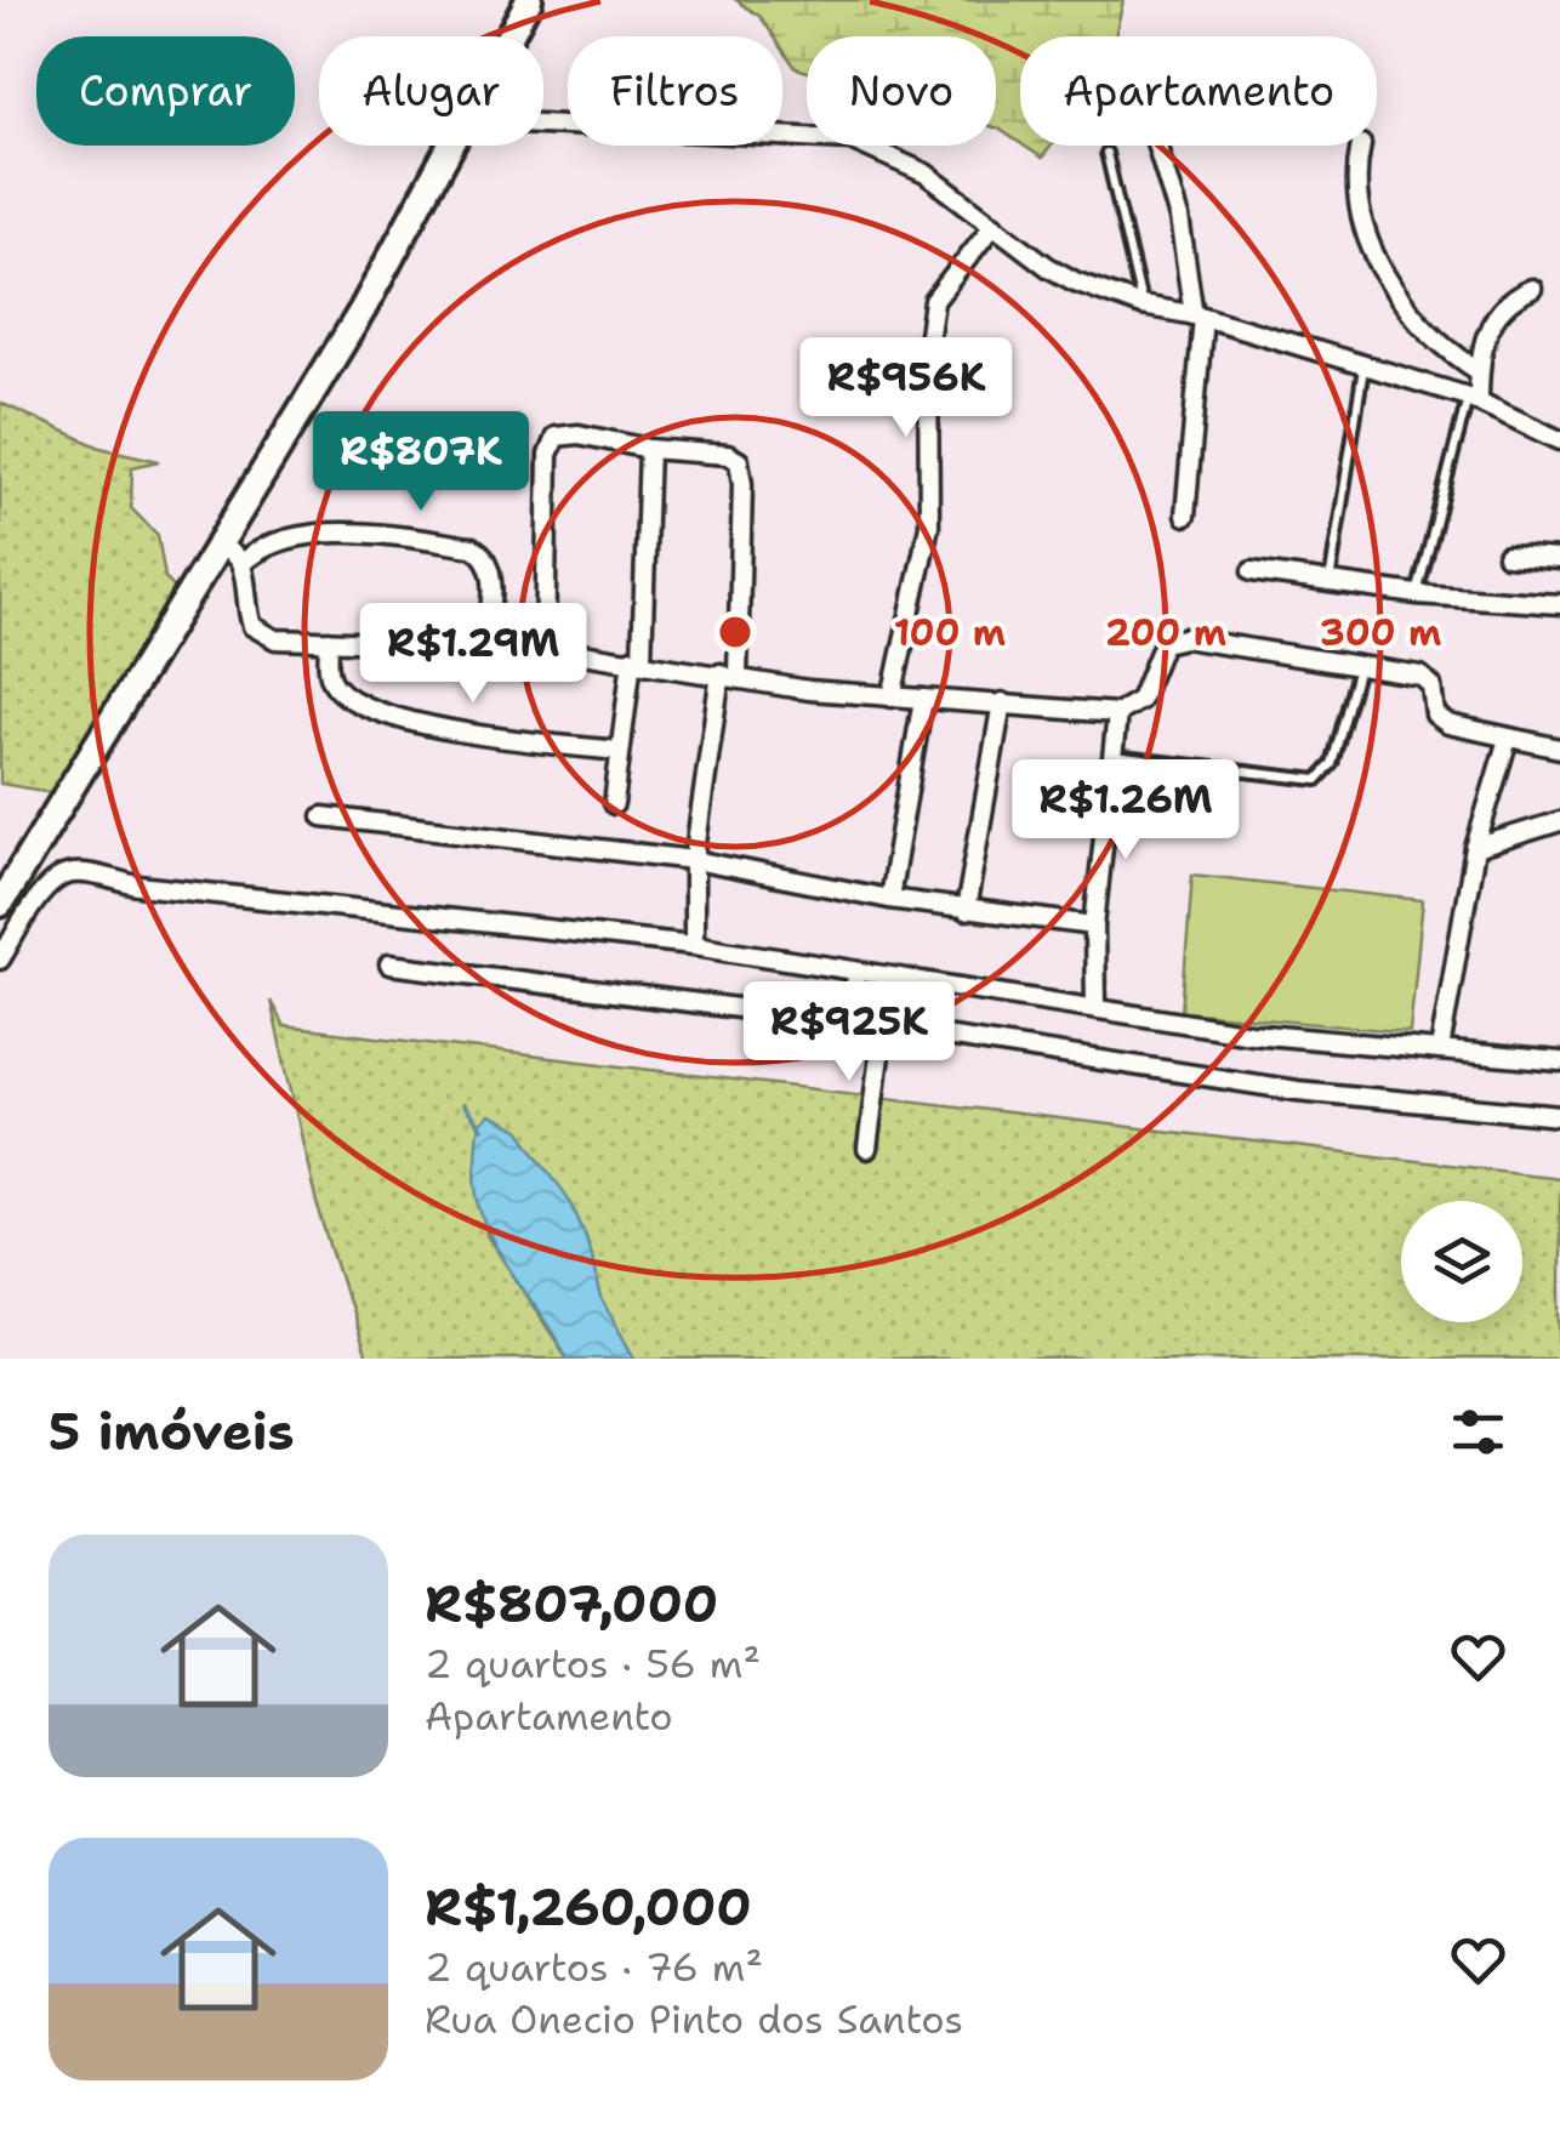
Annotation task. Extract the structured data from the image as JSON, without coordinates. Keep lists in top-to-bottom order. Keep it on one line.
{"page":{"chip":["Comprar","Alugar","Filtros","Novo","Apartamento"],"price":["R$956K","R$807K","R$1.29M","R$1.26M","R$925K"],"heading":"5 imóveis","list":[{"name":"R$807,000","note":"2 quartos · 56 m² · Apartamento"},{"name":"R$1,260,000","note":"2 quartos · 76 m² · Rua Onecio Pinto dos Santos"}]},"rings":["100 m","200 m","300 m"]}
